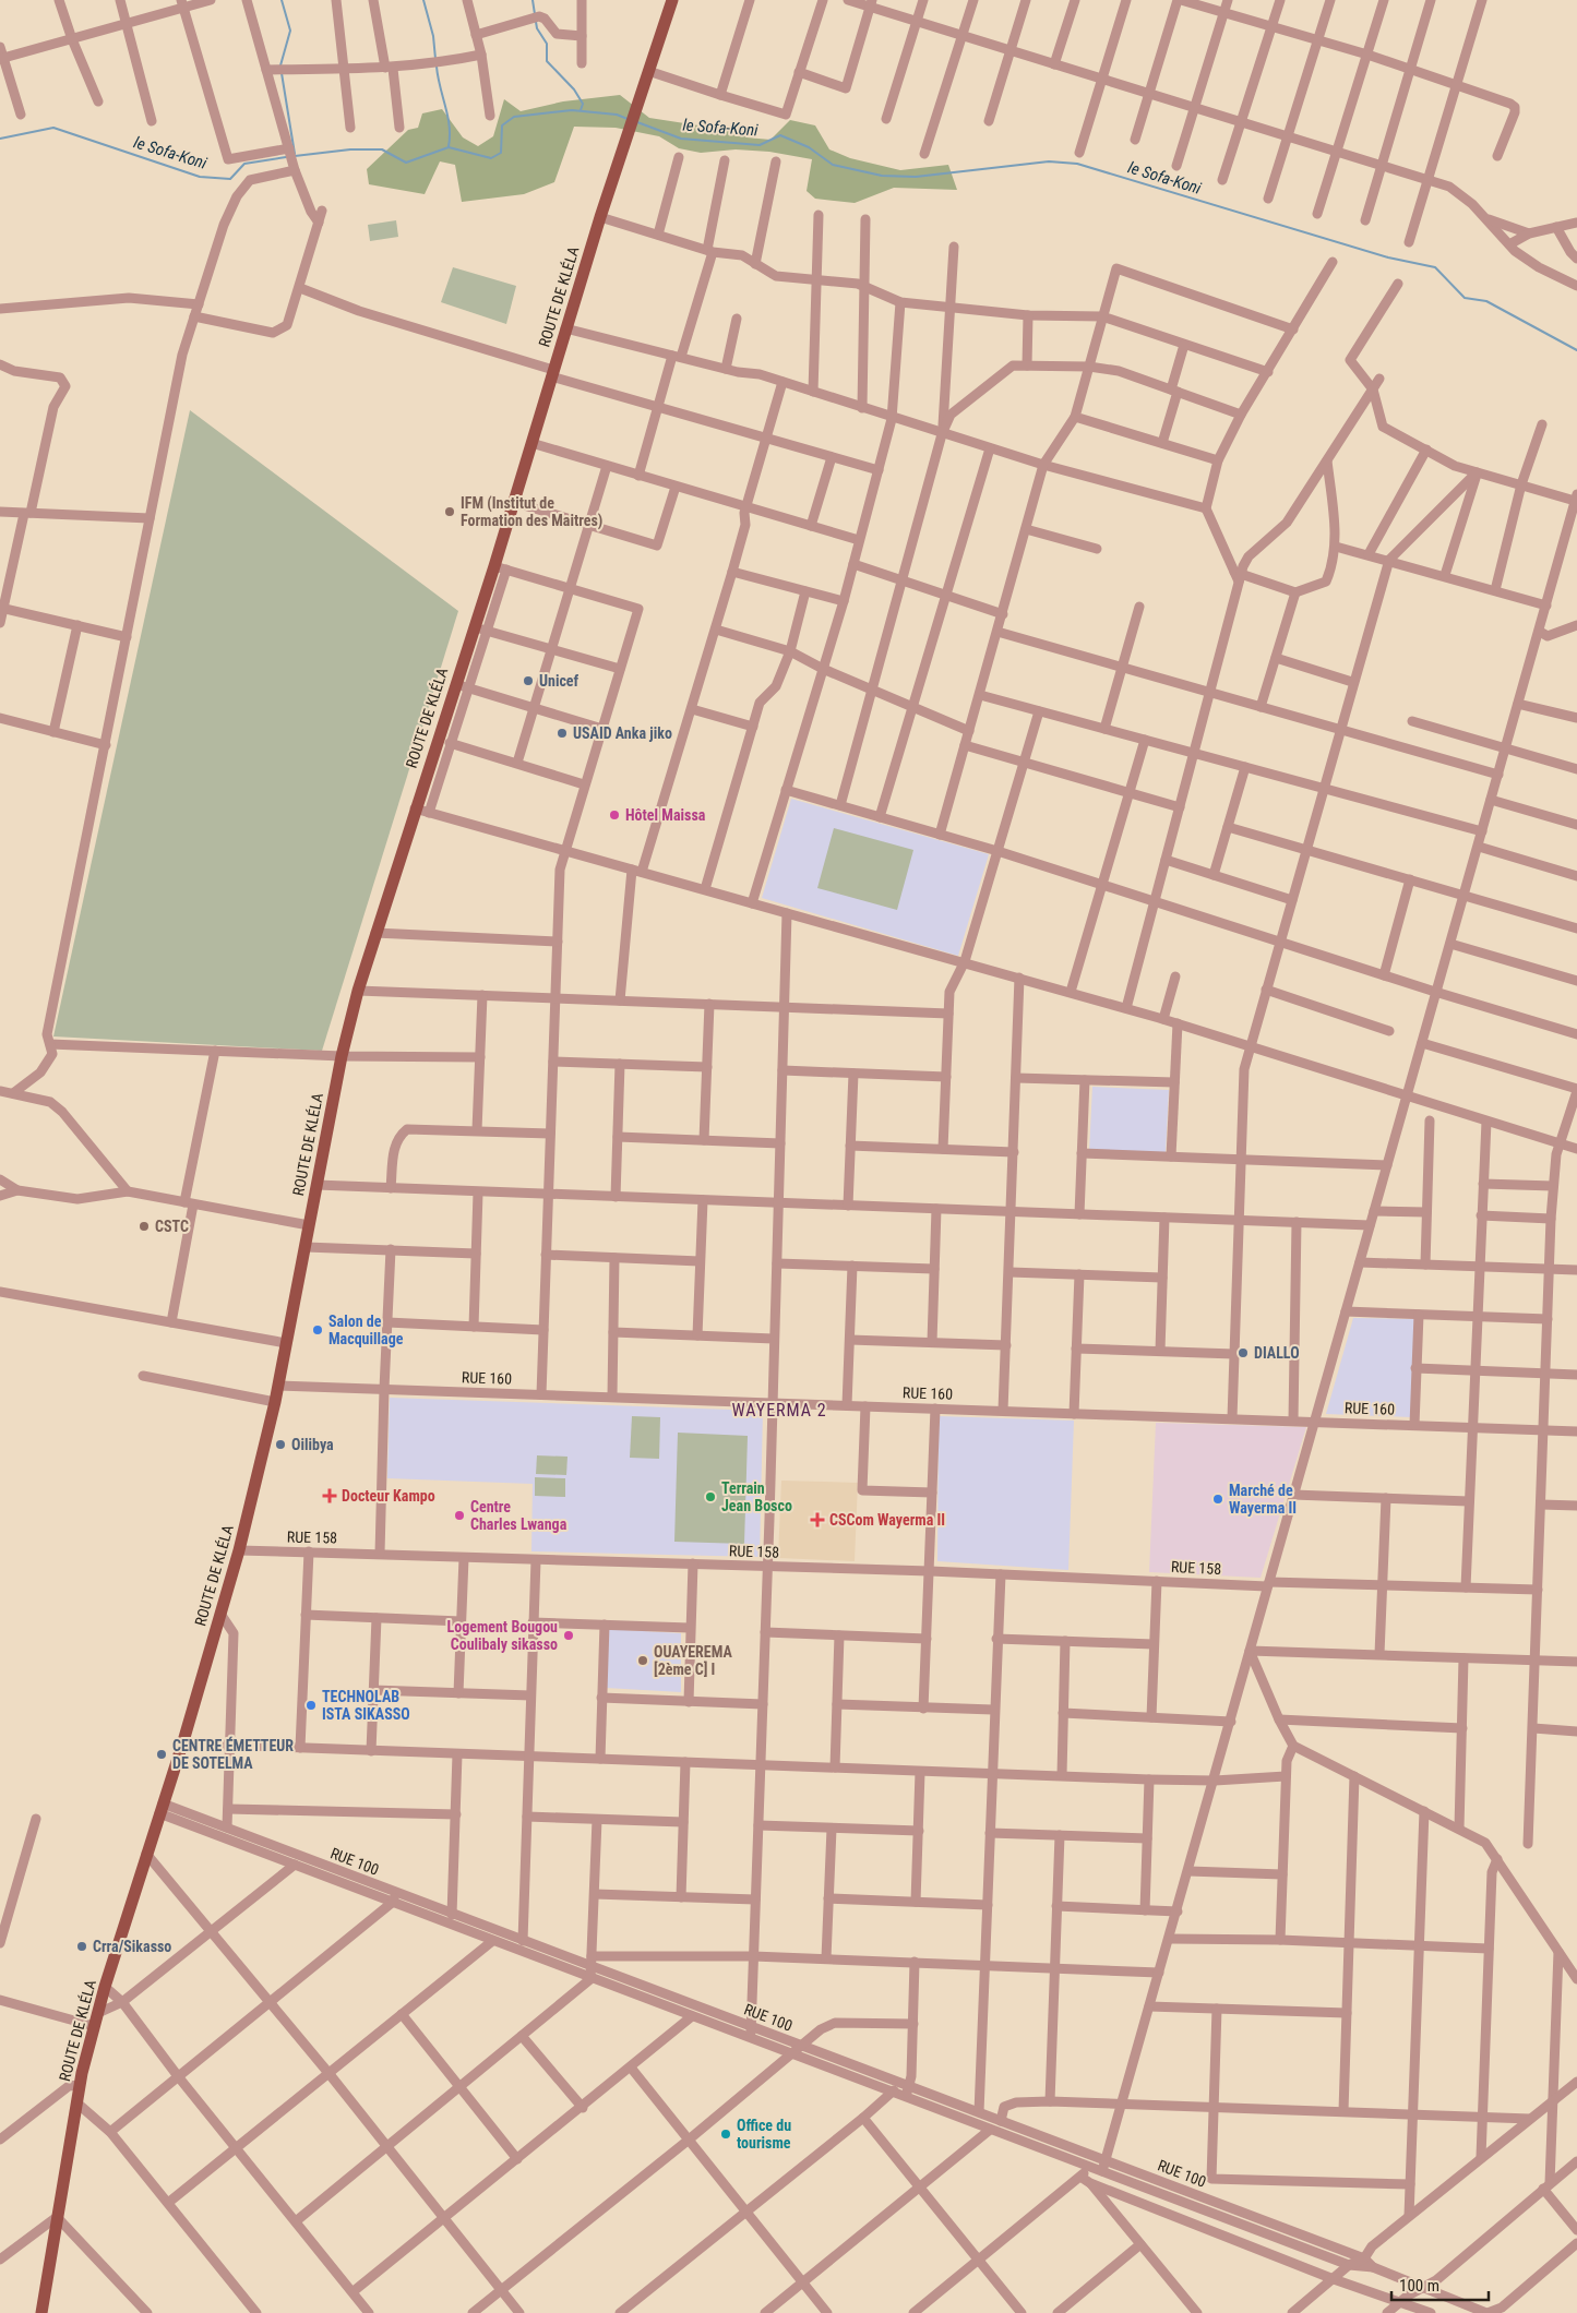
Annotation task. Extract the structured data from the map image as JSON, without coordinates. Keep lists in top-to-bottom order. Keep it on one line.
{"streets":{"main road":["ROUTE DE KLÉLA"],"street":["RUE 160","RUE 158","RUE 100"]},"crossings":[["ROUTE DE KLÉLA","RUE 160"],["ROUTE DE KLÉLA","RUE 158"],["ROUTE DE KLÉLA","RUE 100"]],"districts":["WAYERMA 2"],"water":["le Sofa-Koni"],"places":{"other":["IFM (Institut de Formation des Maitres)","Unicef","USAID Anka jiko","Hôtel Maissa","CSTC","Salon de Macquillage","DIALLO","Oilibya","Terrain Jean Bosco","Marché de Wayerma II","Centre Charles Lwanga","Logement Bougou Coulibaly sikasso","OUAYEREMA [2ème C] I","TECHNOLAB ISTA SIKASSO","CENTRE ÉMETTEUR DE SOTELMA","Crra/Sikasso","Office du tourisme"],"health":["Docteur Kampo","CSCom Wayerma II"]},"scale_bar":"100 m"}
